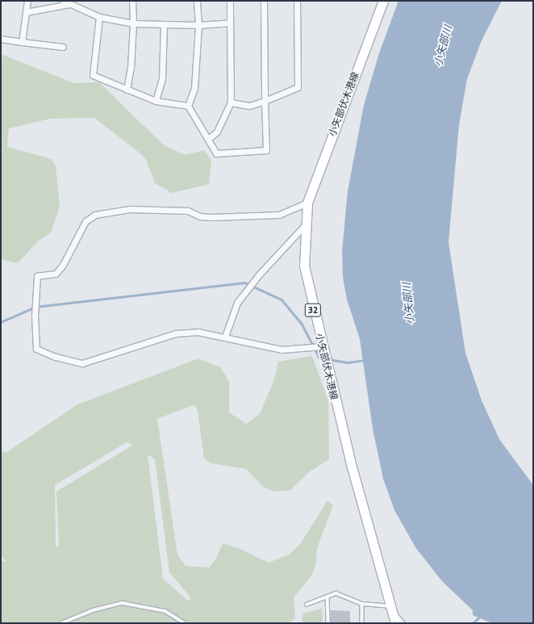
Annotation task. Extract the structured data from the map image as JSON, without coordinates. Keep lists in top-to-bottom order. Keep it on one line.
{"streets":{"main road":["小矢部伏木港線","32"]},"water":["小矢部川"]}
